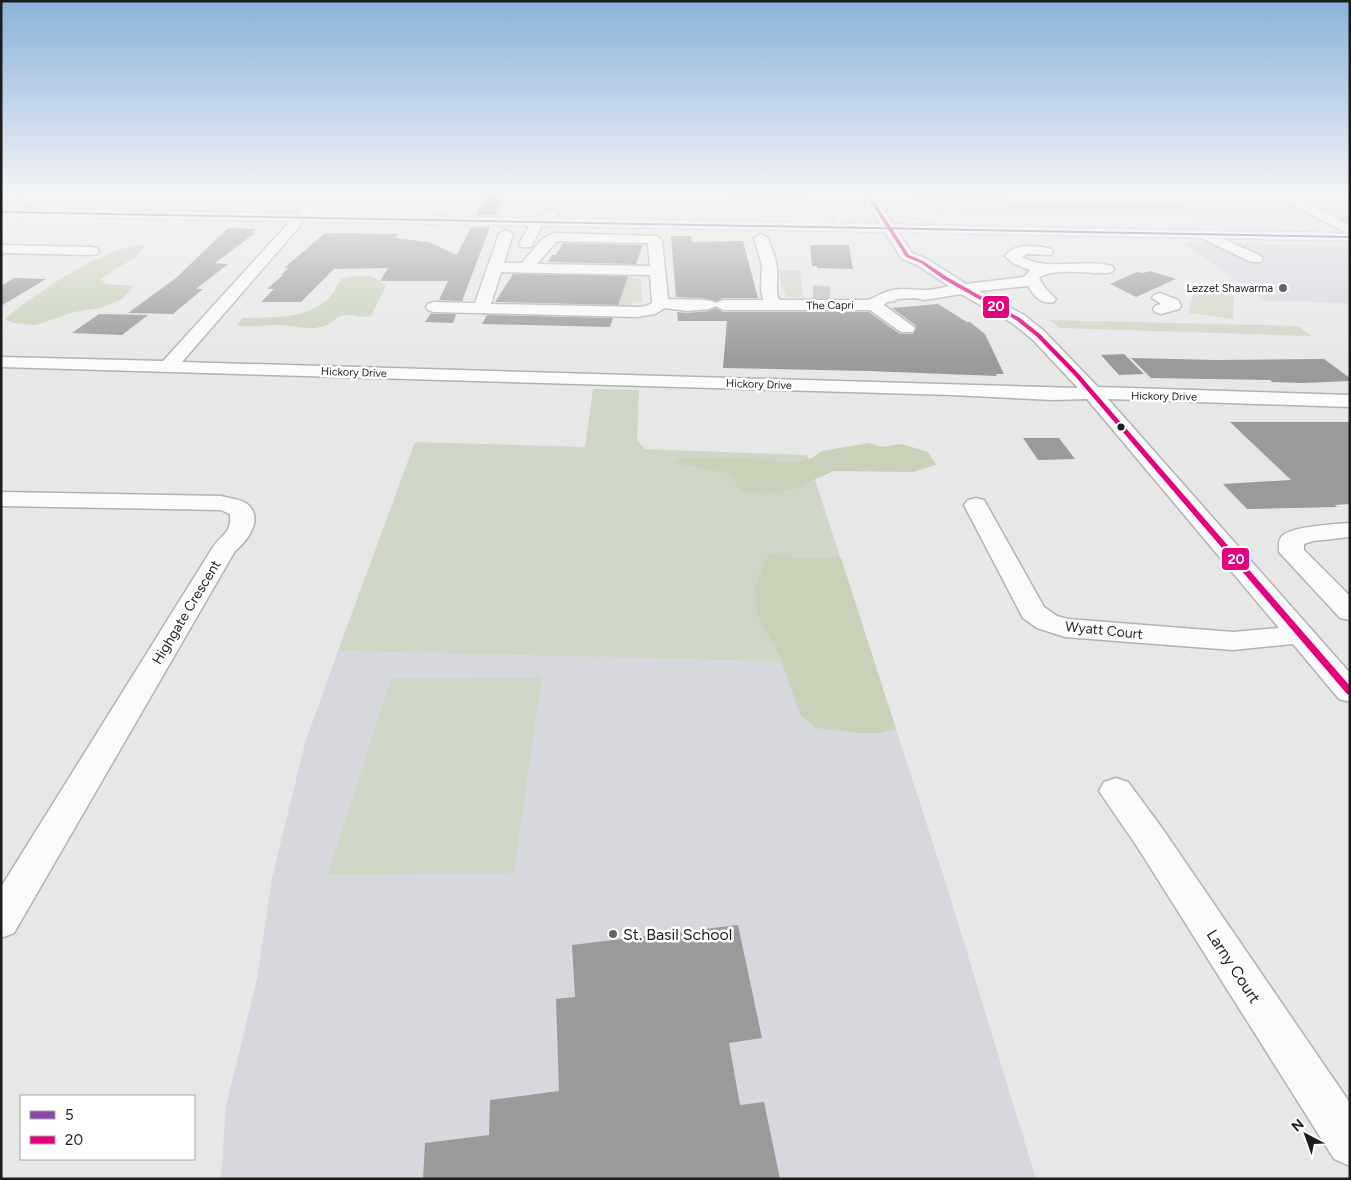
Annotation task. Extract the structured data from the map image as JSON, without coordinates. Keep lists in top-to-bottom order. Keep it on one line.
{"streets":{"street":["The Capri","Hickory Drive","Highgate Crescent","Wyatt Court","Larny Court"]},"places":["Lezzet Shawarma","St. Basil School"],"lines":["transit line 20"],"legend":["5","20"],"north":"top left"}
